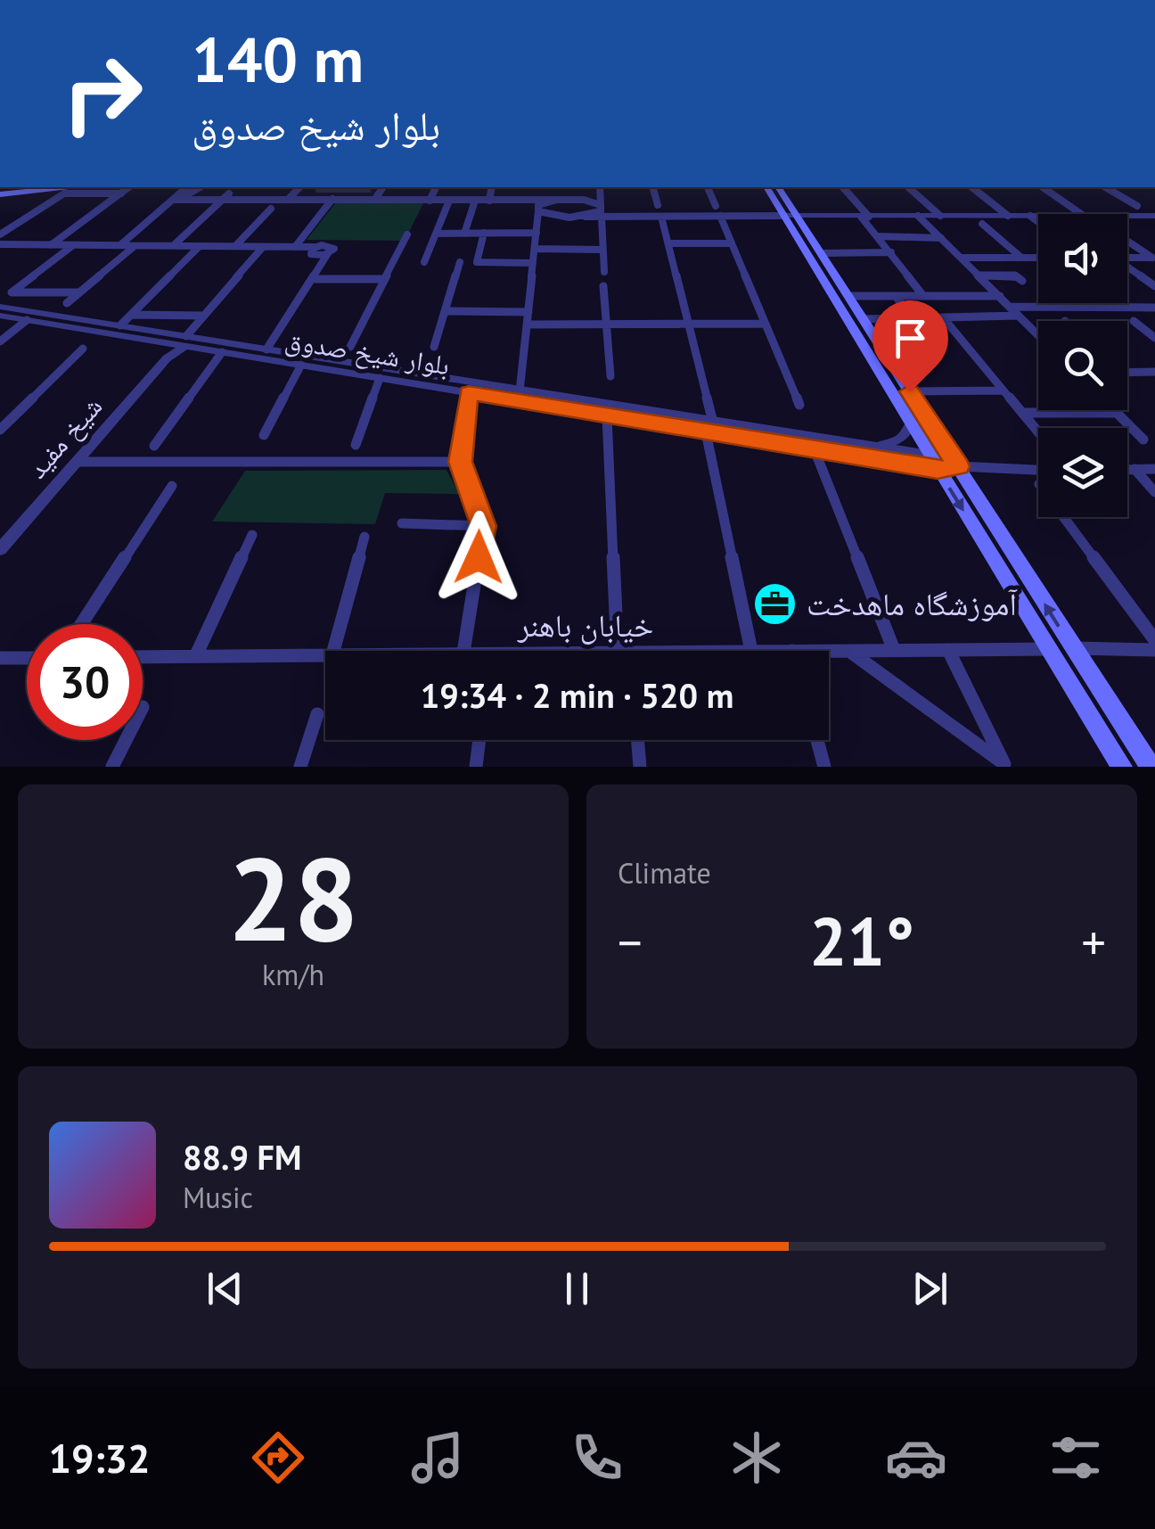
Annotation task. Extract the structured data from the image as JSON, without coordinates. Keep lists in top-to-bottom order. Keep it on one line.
{"streets":{"street":["بلوار شیخ صدوق","شیخ مفید","خیابان باهنر"]},"crossings":[["بلوار شیخ صدوق","شیخ مفید"]],"places":{"office":["آموزشگاه ماهدخت"]},"page":{"turn":["140 m","بلوار شیخ صدوق"],"limit":"30","trip":"19:34 · 2 min · 520 m","tile":[["28","km/h"],"Climate"],"heat":["−","21°","+"],"song":["88.9 FM","Music"],"tabs":"19:32"}}
